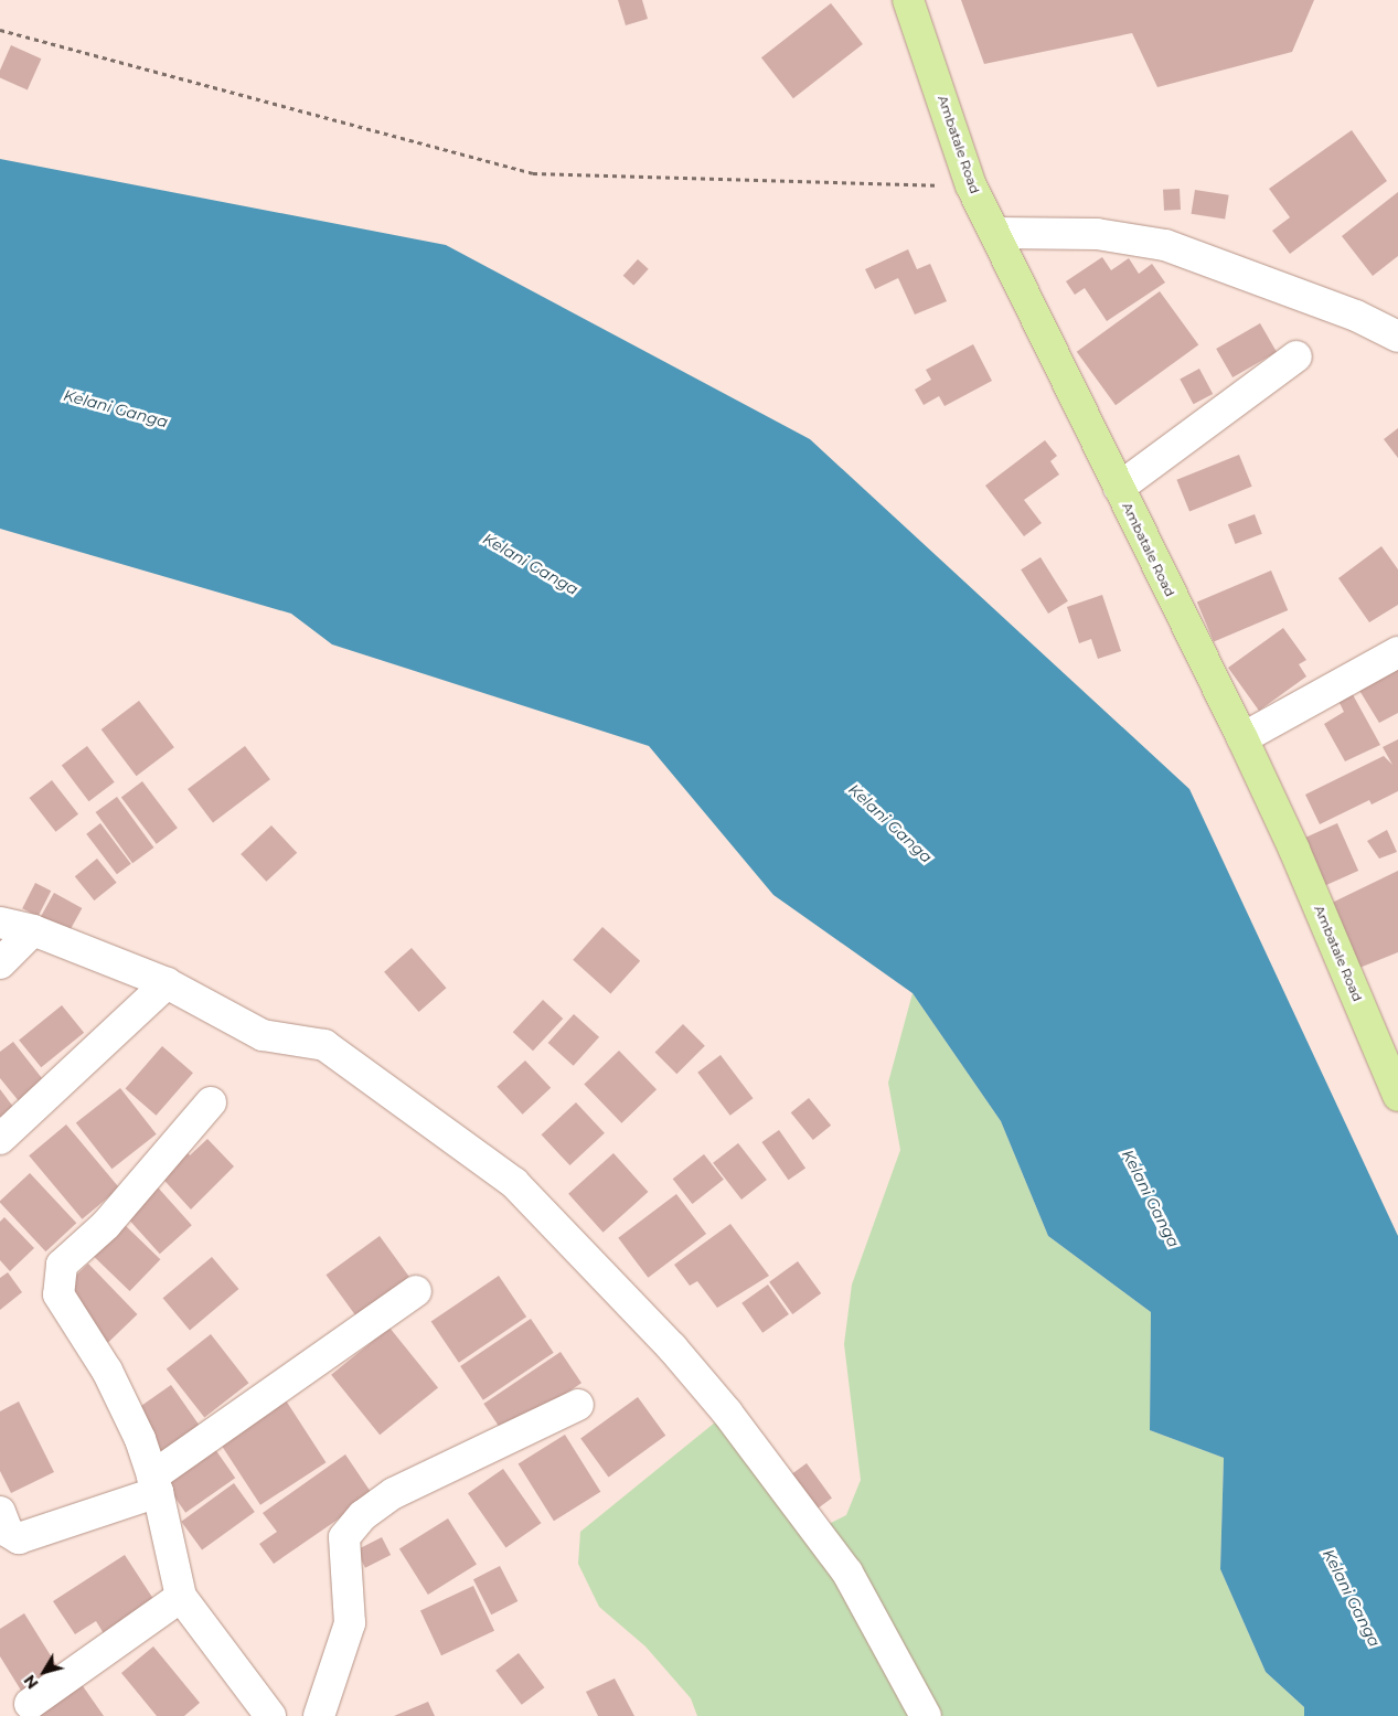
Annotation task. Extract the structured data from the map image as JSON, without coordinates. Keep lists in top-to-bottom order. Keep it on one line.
{"streets":{"main road":["Ambatale Road"]},"water":["Kelani Ganga"],"north":"bottom left"}
